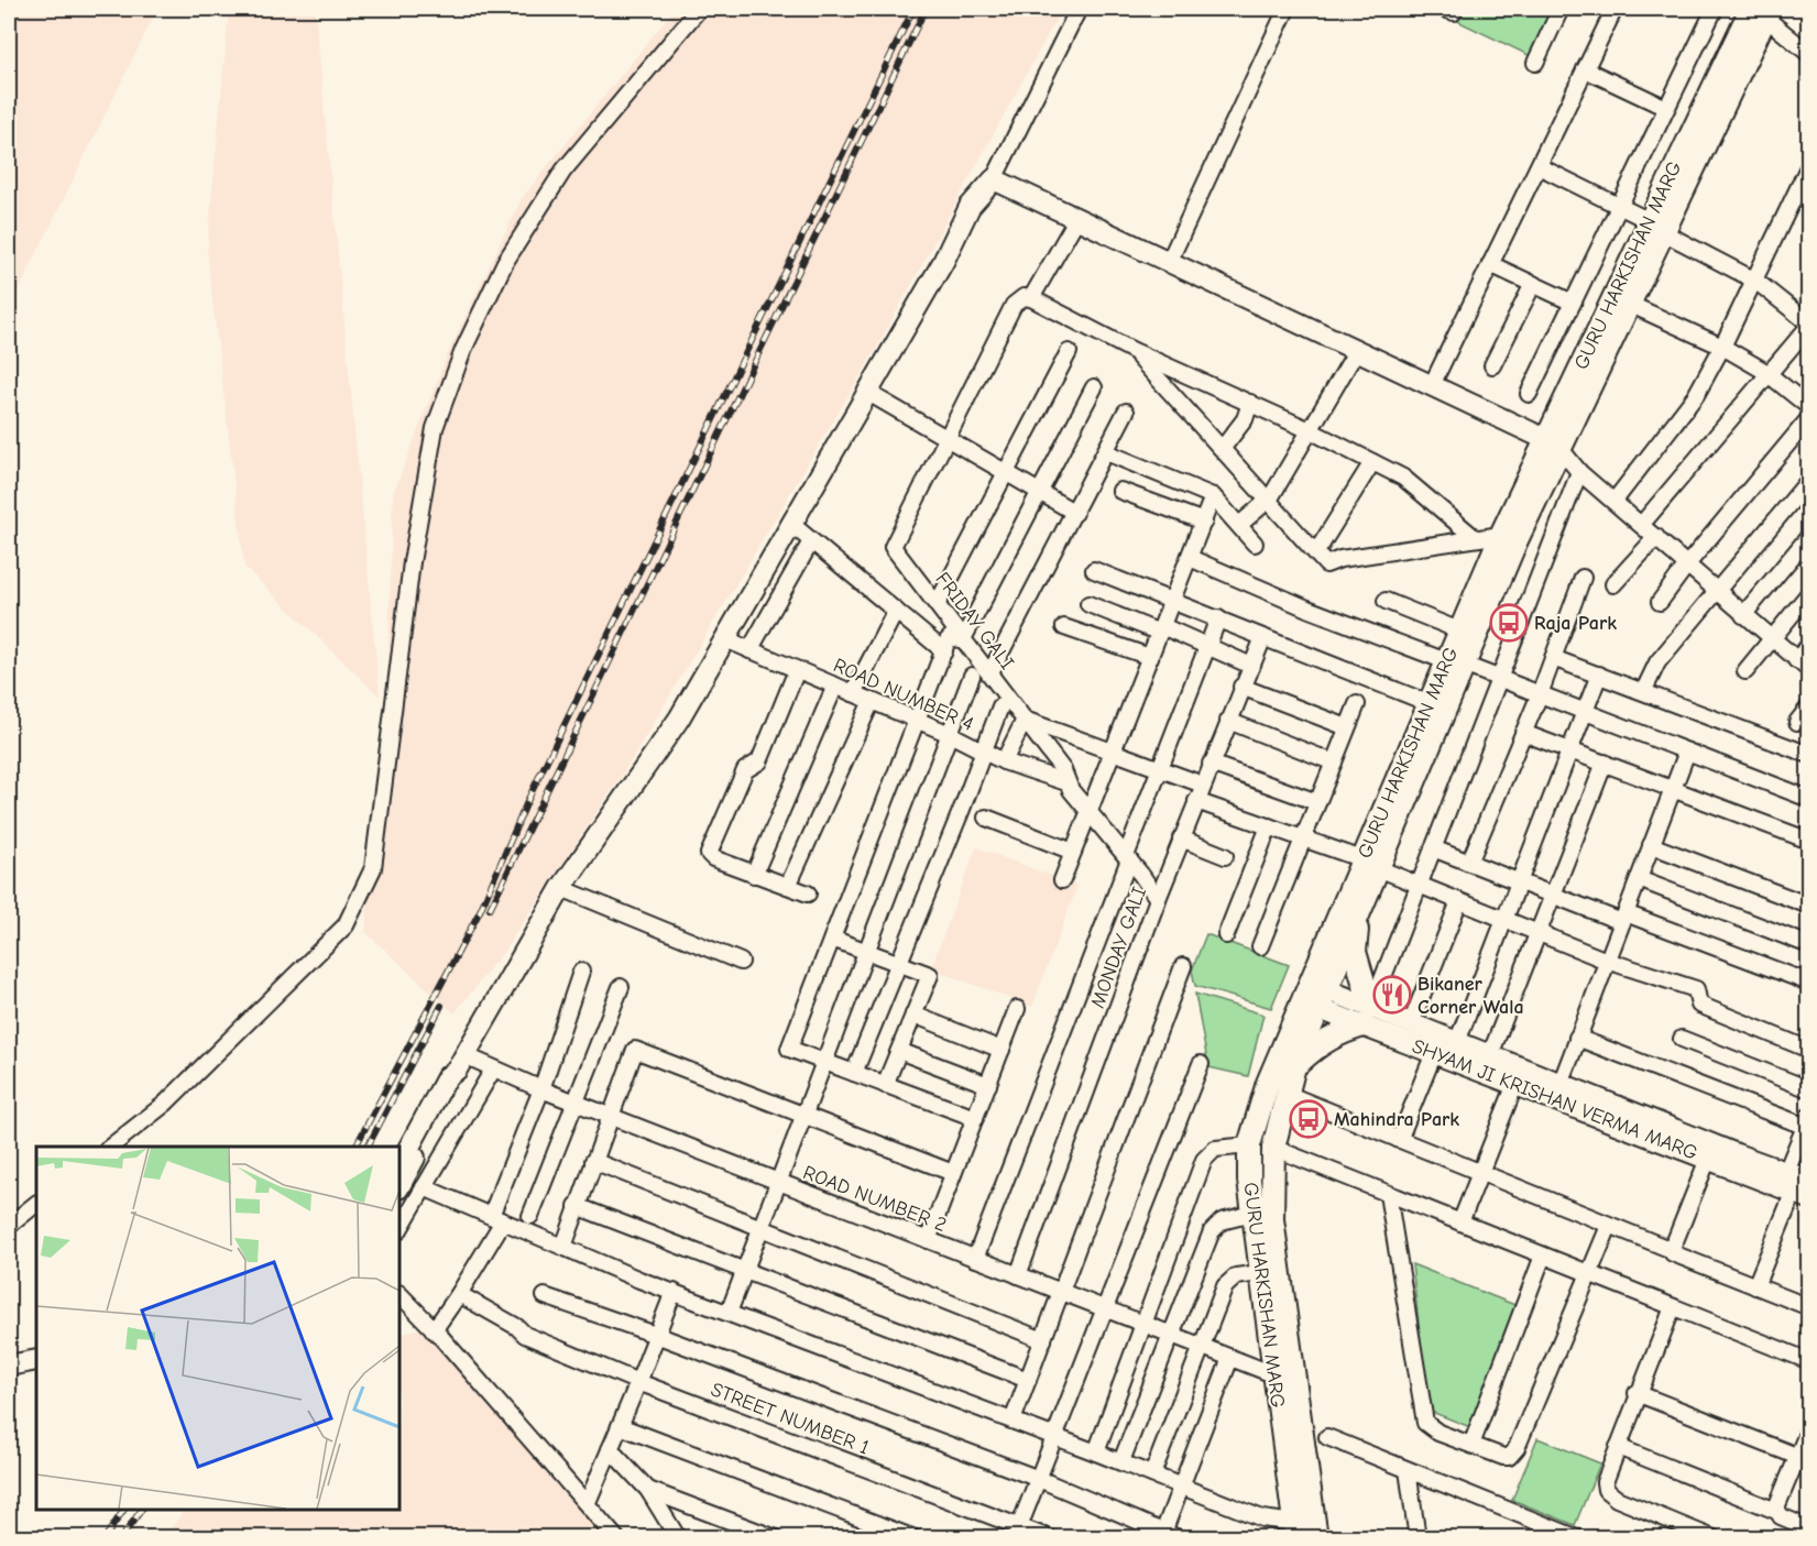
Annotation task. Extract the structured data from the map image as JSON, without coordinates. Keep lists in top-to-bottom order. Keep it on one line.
{"streets":{"main road":["GURU HARKISHAN MARG"],"street":["FRIDAY GALI","ROAD NUMBER 4","MONDAY GALI","SHYAM JI KRISHAN VERMA MARG","ROAD NUMBER 2","STREET NUMBER 1"]},"crossings":[["GURU HARKISHAN MARG","SHYAM JI KRISHAN VERMA MARG"],["GURU HARKISHAN MARG","ROAD NUMBER 2"],["FRIDAY GALI","ROAD NUMBER 4"],["FRIDAY GALI","MONDAY GALI"],["MONDAY GALI","ROAD NUMBER 2"]],"places":{"bus stop":["Raja Park","Mahindra Park"],"restaurant":["Bikaner Corner Wala"]}}
